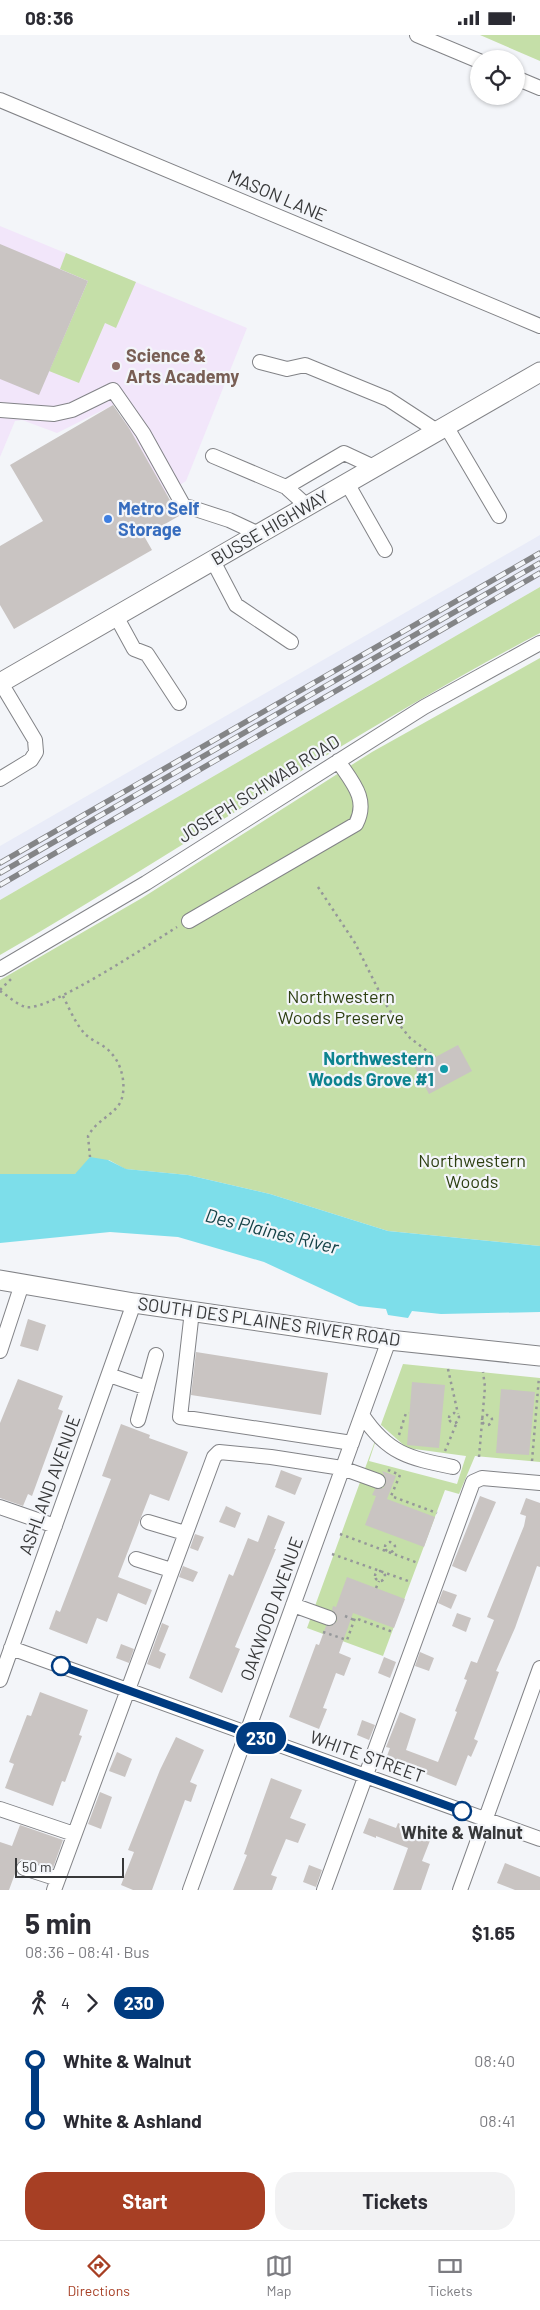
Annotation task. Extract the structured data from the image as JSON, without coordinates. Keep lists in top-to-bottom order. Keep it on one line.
{"streets":{"main road":["BUSSE HIGHWAY","SOUTH DES PLAINES RIVER ROAD"],"street":["MASON LANE","JOSEPH SCHWAB ROAD","ASHLAND AVENUE","OAKWOOD AVENUE","WHITE STREET"]},"crossings":[["SOUTH DES PLAINES RIVER ROAD","ASHLAND AVENUE"],["SOUTH DES PLAINES RIVER ROAD","OAKWOOD AVENUE"],["ASHLAND AVENUE","WHITE STREET"],["OAKWOOD AVENUE","WHITE STREET"]],"water":["Des Plaines River"],"parks":["Northwestern Woods Preserve","Northwestern Woods"],"places":["Science & Arts Academy","Metro Self Storage","Northwestern Woods Grove #1","White & Walnut"],"lines":["bus line 230"],"scale_bar":"50 m","page":{"status":"08:36","on_map":"230","scale":"50 m","heading":["5 min","08:36 – 08:41 · Bus","$1.65"],"legs":["4","230"],"list":[{"name":"White & Walnut","value":"08:40"},{"name":"White & Ashland","value":"08:41"}],"buttons":["Start","Tickets"],"tabs":["Directions","Map","Tickets"]}}
